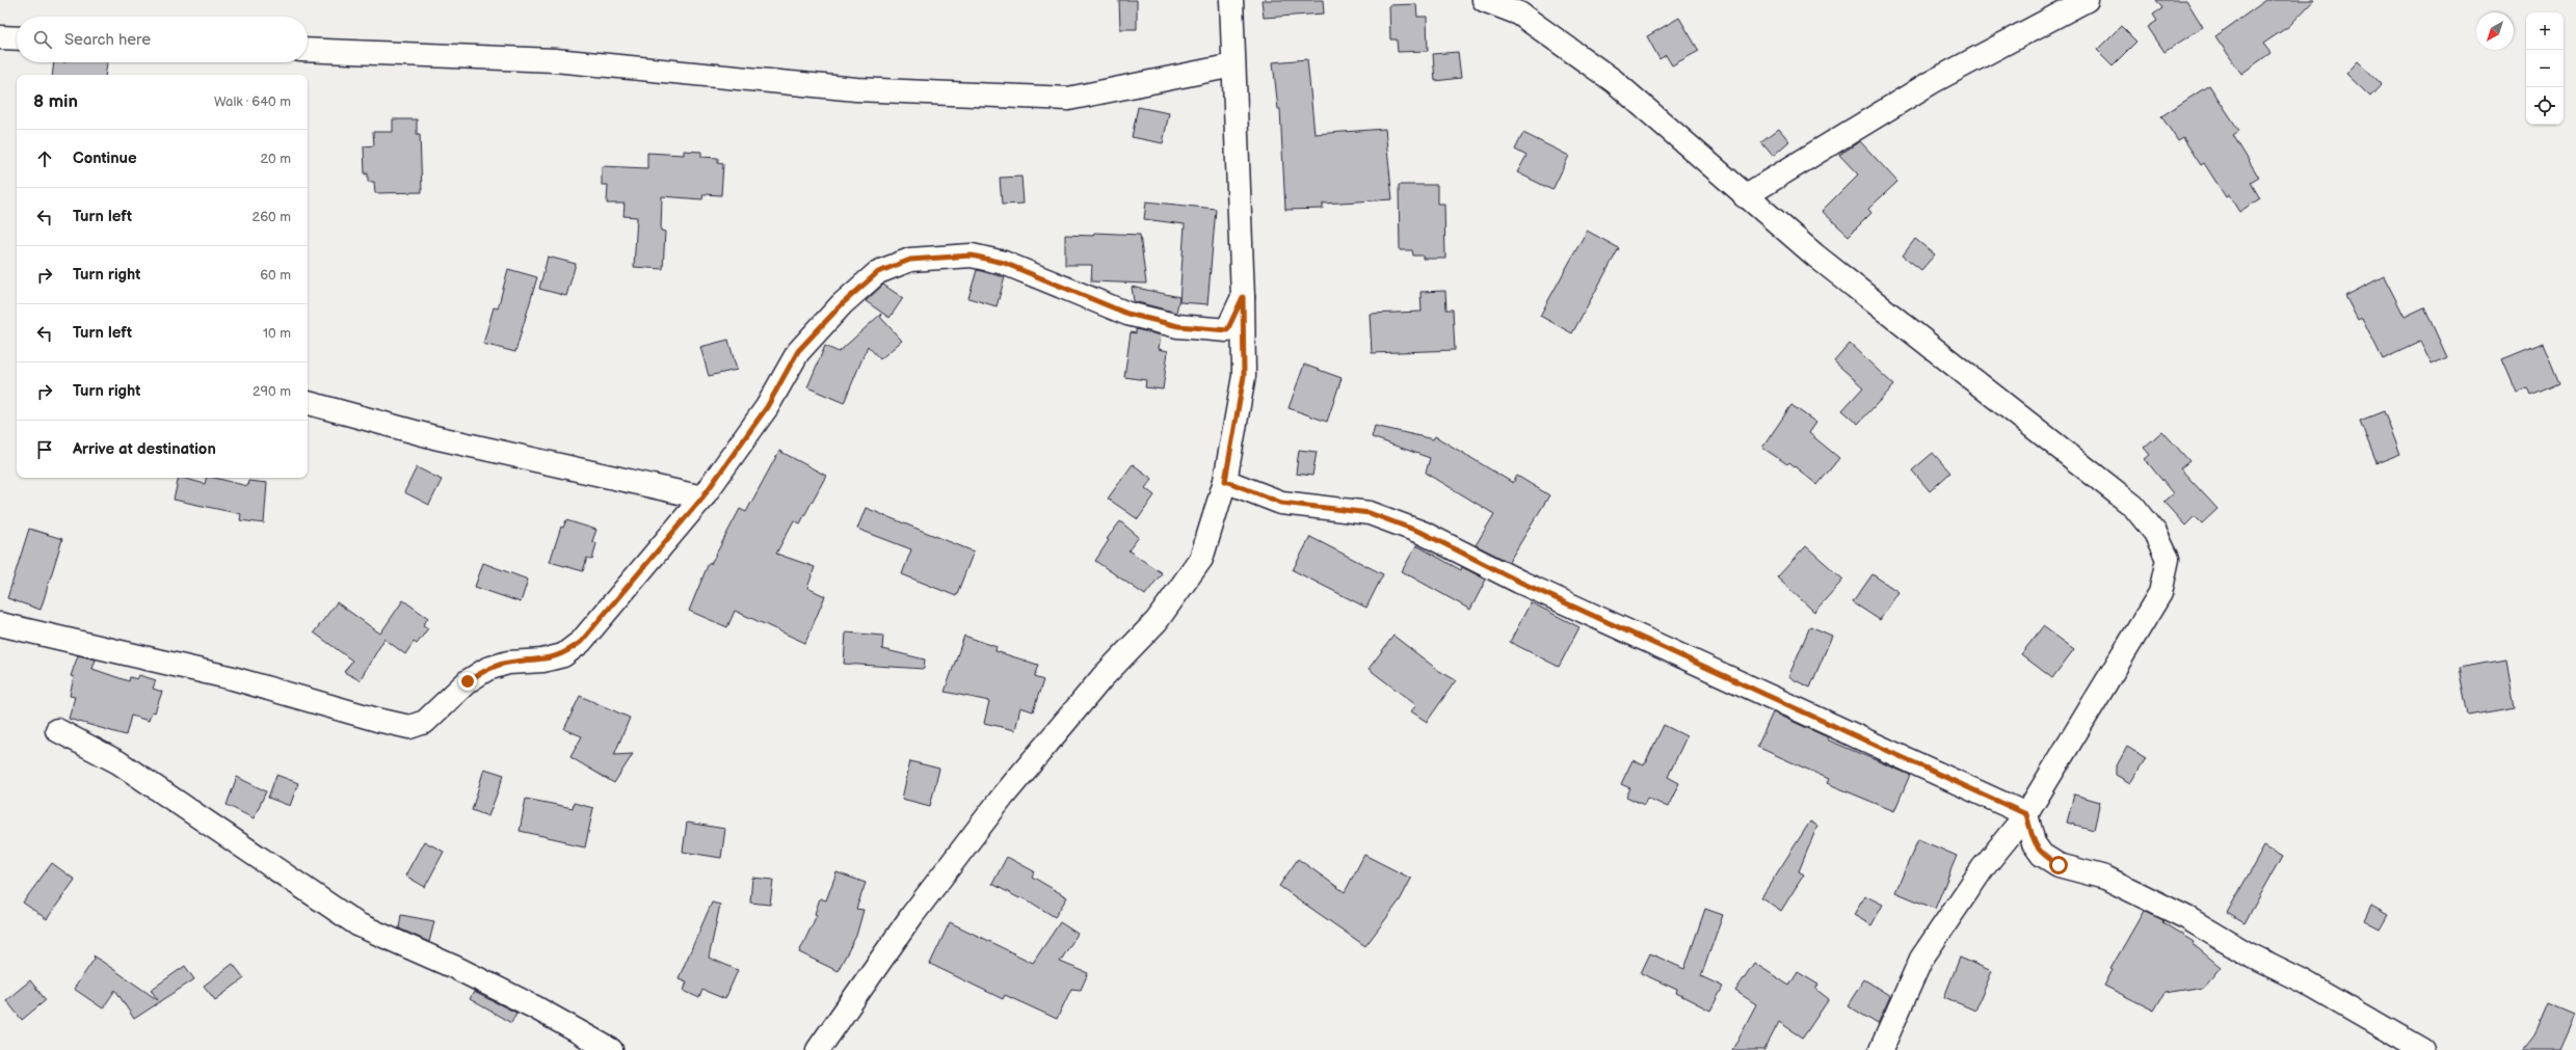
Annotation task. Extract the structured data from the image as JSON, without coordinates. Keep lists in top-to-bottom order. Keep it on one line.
{"north":"bottom left","page":{"map_buttons":["+","−"],"search":"Search here","heading":["8 min","Walk · 640 m"],"list":[["Continue","20 m"],["Turn left","260 m"],["Turn right","60 m"],["Turn left","10 m"],["Turn right","290 m"],"Arrive at destination"]}}
